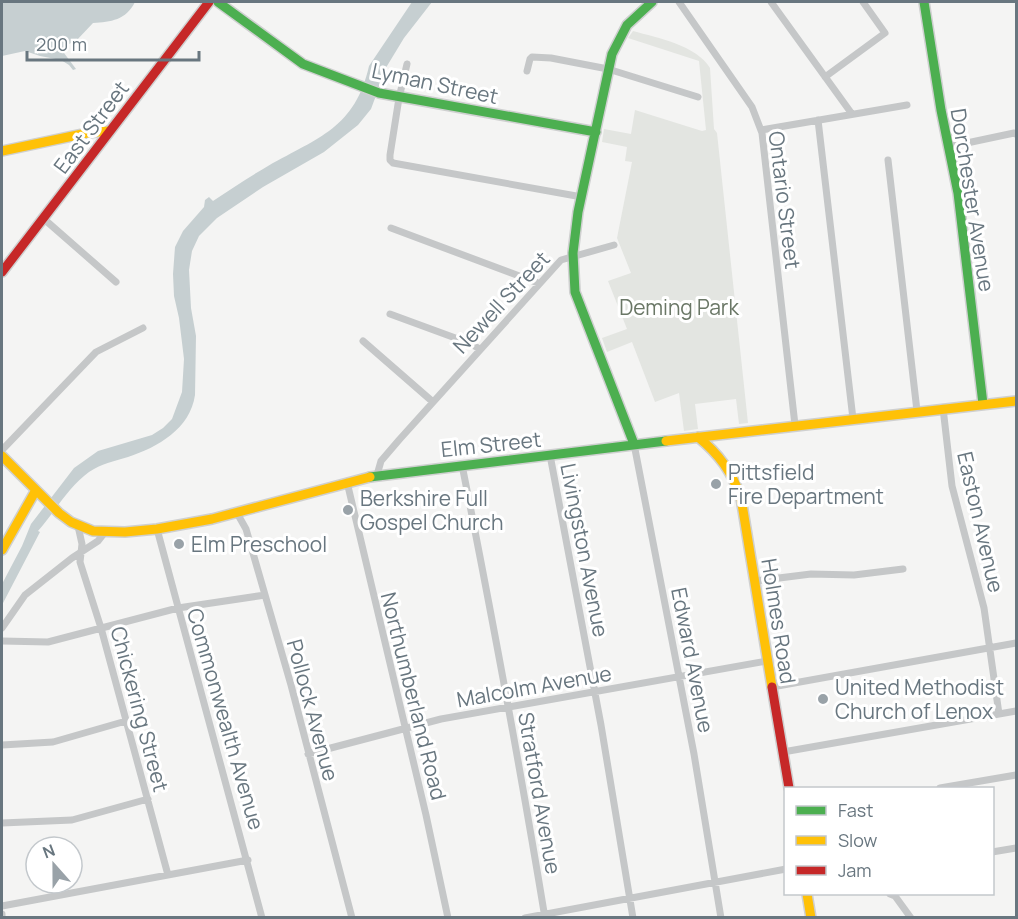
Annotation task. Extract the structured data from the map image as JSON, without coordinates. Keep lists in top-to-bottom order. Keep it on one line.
{"streets":{"main road":["Lyman Street","East Street","Dorchester Avenue","Newell Street","Elm Street","Holmes Road"],"street":["Ontario Street","Easton Avenue","Livingston Avenue","Edward Avenue","Malcolm Avenue","Northumberland Road","Chickering Street","Pollock Avenue","Commonwealth Avenue","Stratford Avenue"]},"crossings":[["Lyman Street","Newell Street"],["Ontario Street","Elm Street"],["Dorchester Avenue","Elm Street"],["Newell Street","Elm Street"],["Elm Street","Easton Avenue"],["Elm Street","Livingston Avenue"],["Elm Street","Holmes Road"],["Elm Street","Edward Avenue"],["Elm Street","Northumberland Road"],["Elm Street","Chickering Street"],["Elm Street","Pollock Avenue"],["Elm Street","Commonwealth Avenue"],["Elm Street","Stratford Avenue"],["Livingston Avenue","Malcolm Avenue"],["Holmes Road","Malcolm Avenue"],["Edward Avenue","Malcolm Avenue"],["Malcolm Avenue","Northumberland Road"],["Malcolm Avenue","Pollock Avenue"],["Malcolm Avenue","Stratford Avenue"]],"parks":["Deming Park"],"places":["Pittsfield Fire Department","Berkshire Full Gospel Church","Elm Preschool","United Methodist Church of Lenox"],"legend":["Fast","Slow","Jam"],"scale_bar":"200 m","north":"top"}
